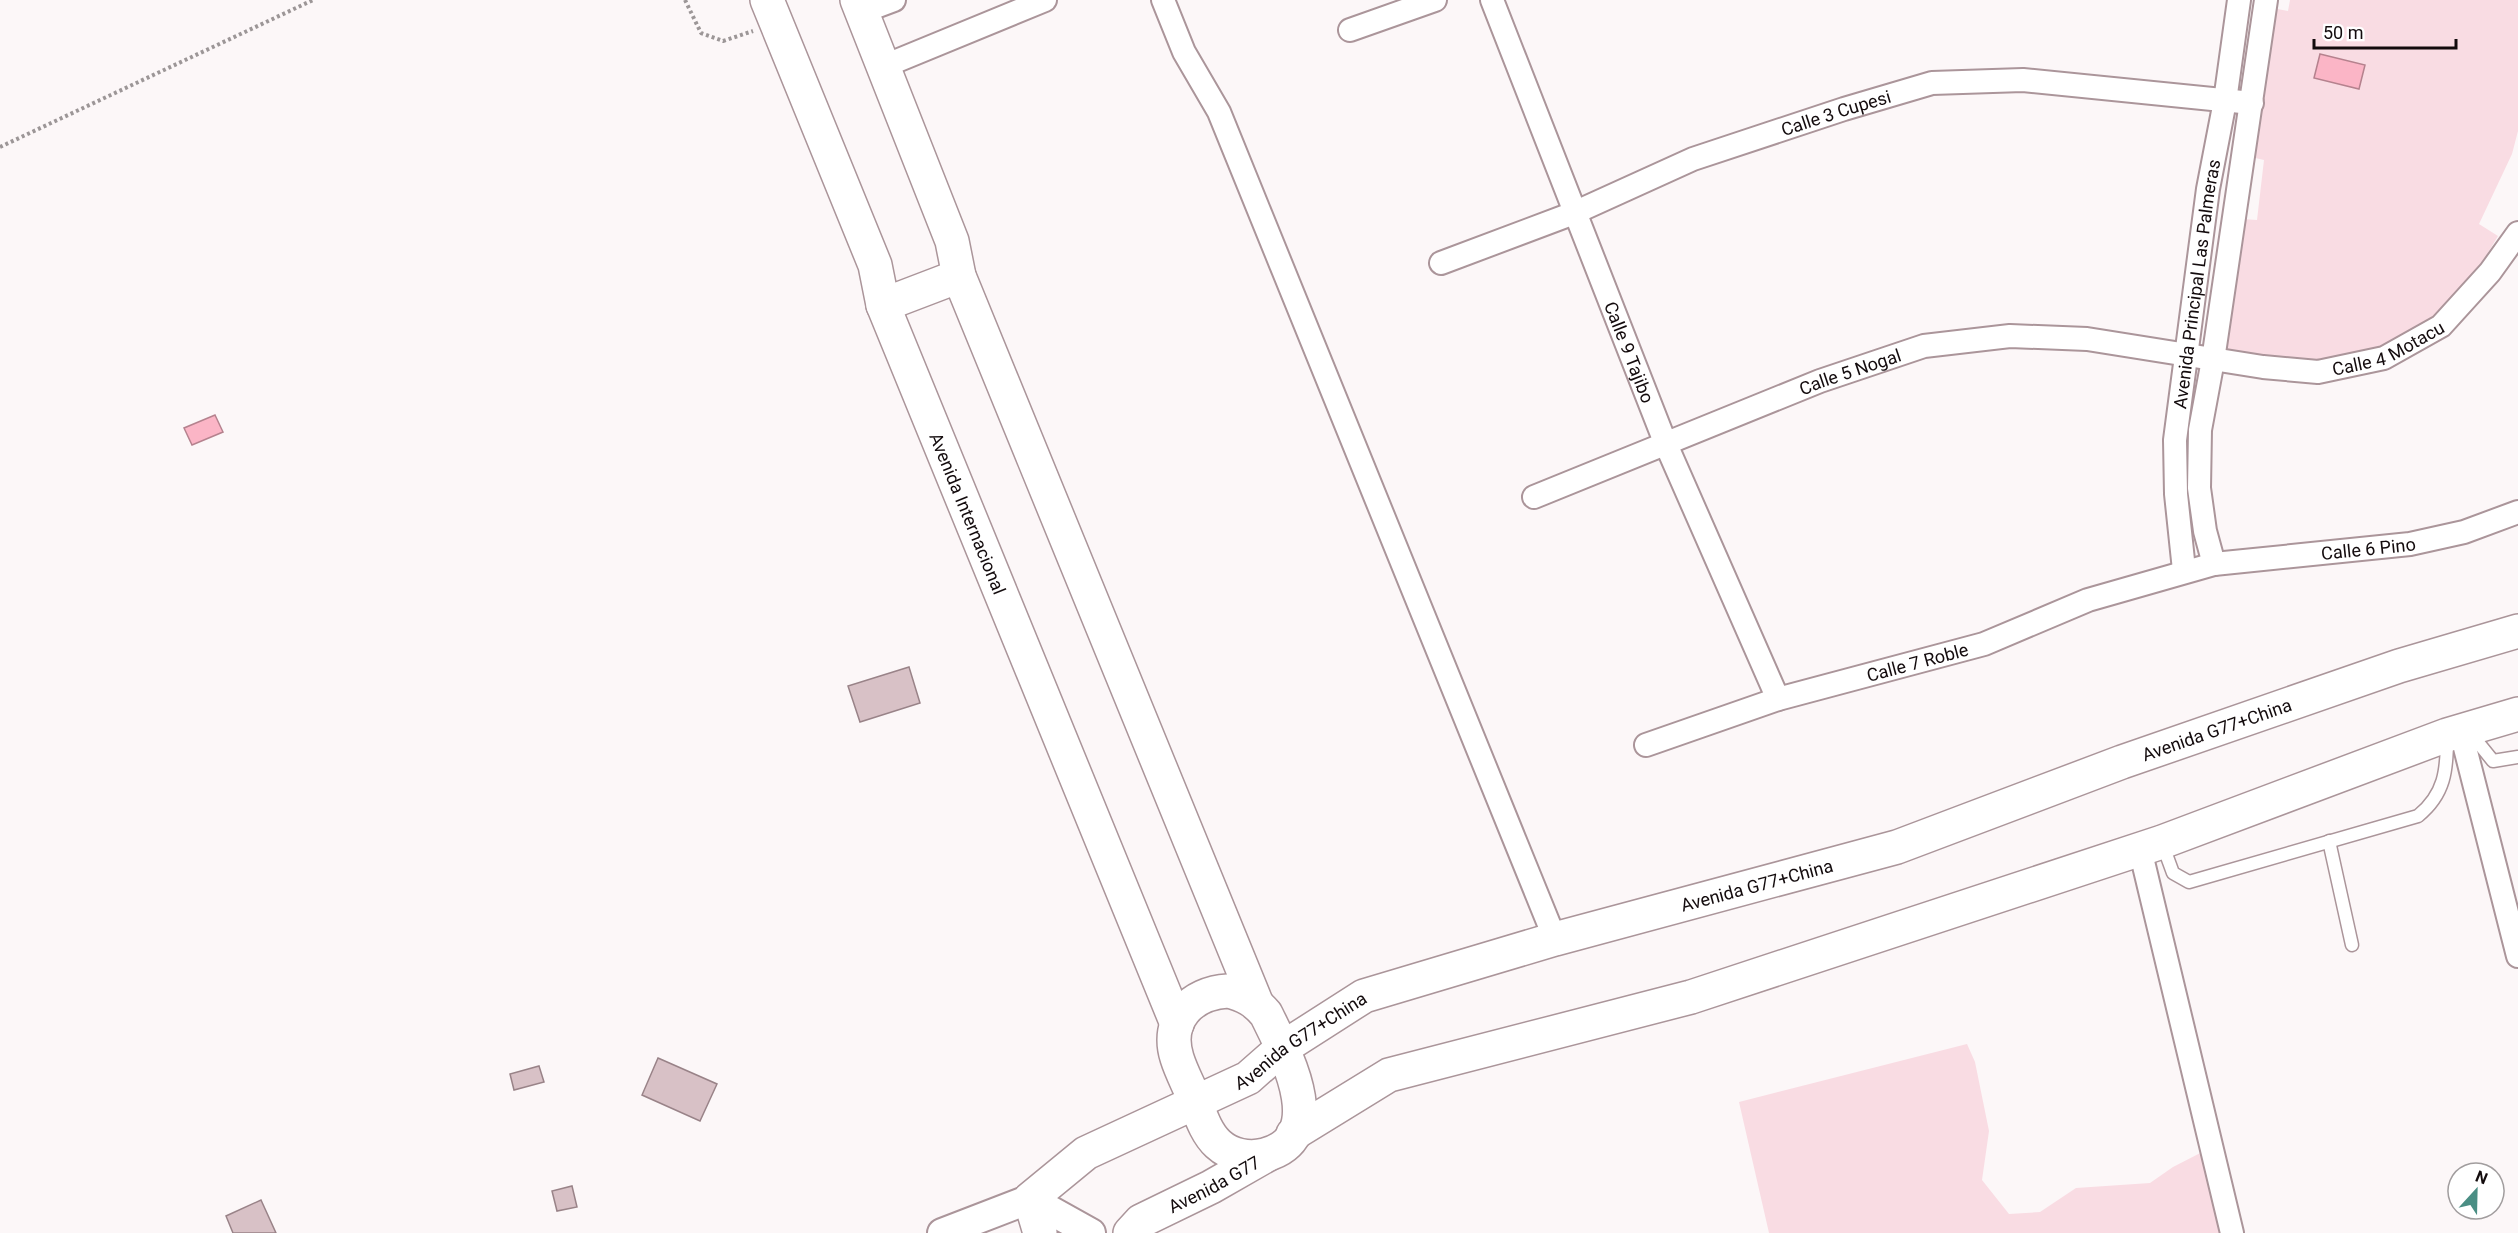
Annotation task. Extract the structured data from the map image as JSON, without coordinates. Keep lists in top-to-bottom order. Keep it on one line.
{"streets":{"main road":["Avenida Internacional","Avenida G77+China","Avenida G77"],"street":["Calle 3 Cupesi","Avenida Principal Las Palmeras","Calle 4 Motacu","Calle 9 Tajibo","Calle 5 Nogal","Calle 6 Pino","Calle 7 Roble"]},"crossings":[["Calle 3 Cupesi","Avenida Principal Las Palmeras"],["Calle 3 Cupesi","Calle 9 Tajibo"],["Avenida Principal Las Palmeras","Calle 4 Motacu"],["Avenida Principal Las Palmeras","Calle 5 Nogal"],["Avenida Principal Las Palmeras","Calle 6 Pino"],["Avenida Principal Las Palmeras","Calle 7 Roble"],["Calle 4 Motacu","Calle 5 Nogal"],["Calle 9 Tajibo","Calle 5 Nogal"],["Calle 9 Tajibo","Calle 7 Roble"],["Avenida Internacional","Avenida G77+China"],["Calle 6 Pino","Calle 7 Roble"]],"scale_bar":"50 m","north":"top"}
